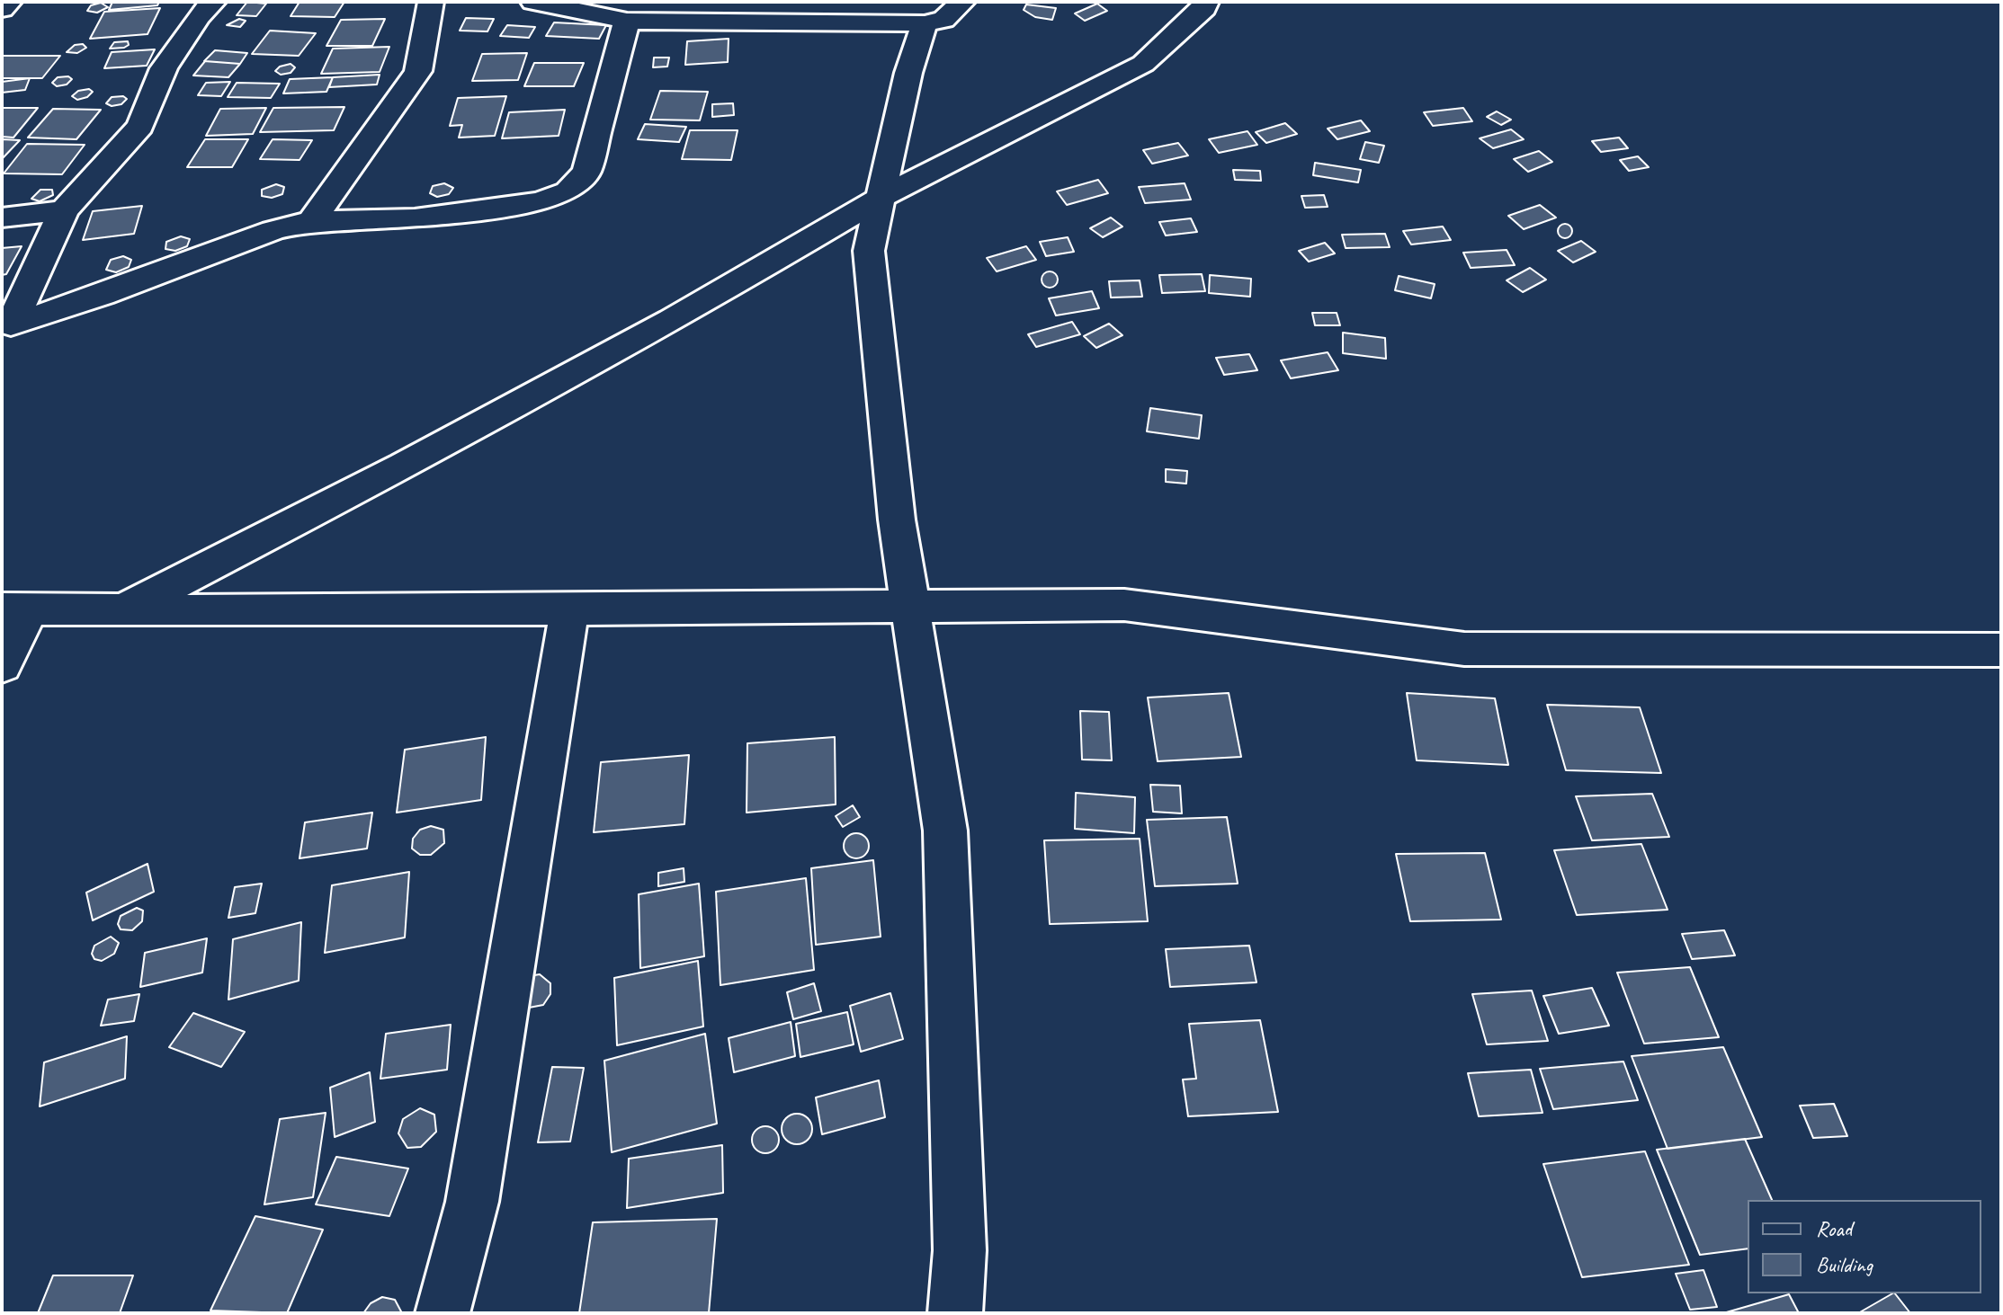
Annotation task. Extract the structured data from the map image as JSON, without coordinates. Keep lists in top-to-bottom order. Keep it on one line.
{"legend":["Road","Building"]}
